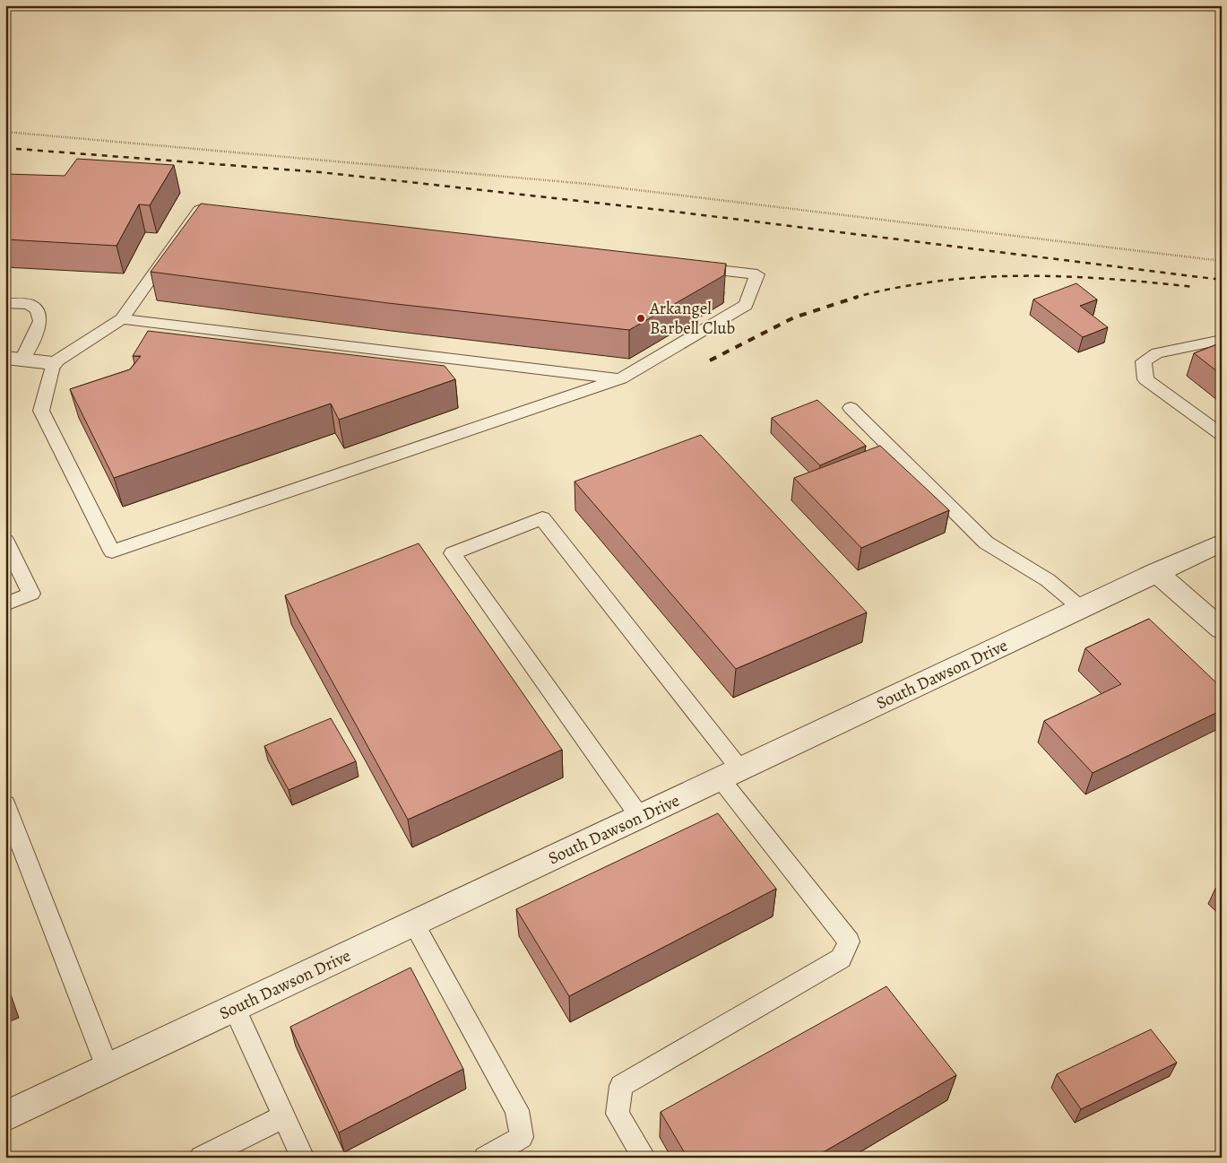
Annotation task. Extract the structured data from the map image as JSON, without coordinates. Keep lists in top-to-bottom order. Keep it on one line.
{"streets":{"street":["South Dawson Drive"]},"places":["Arkangel Barbell Club"]}
